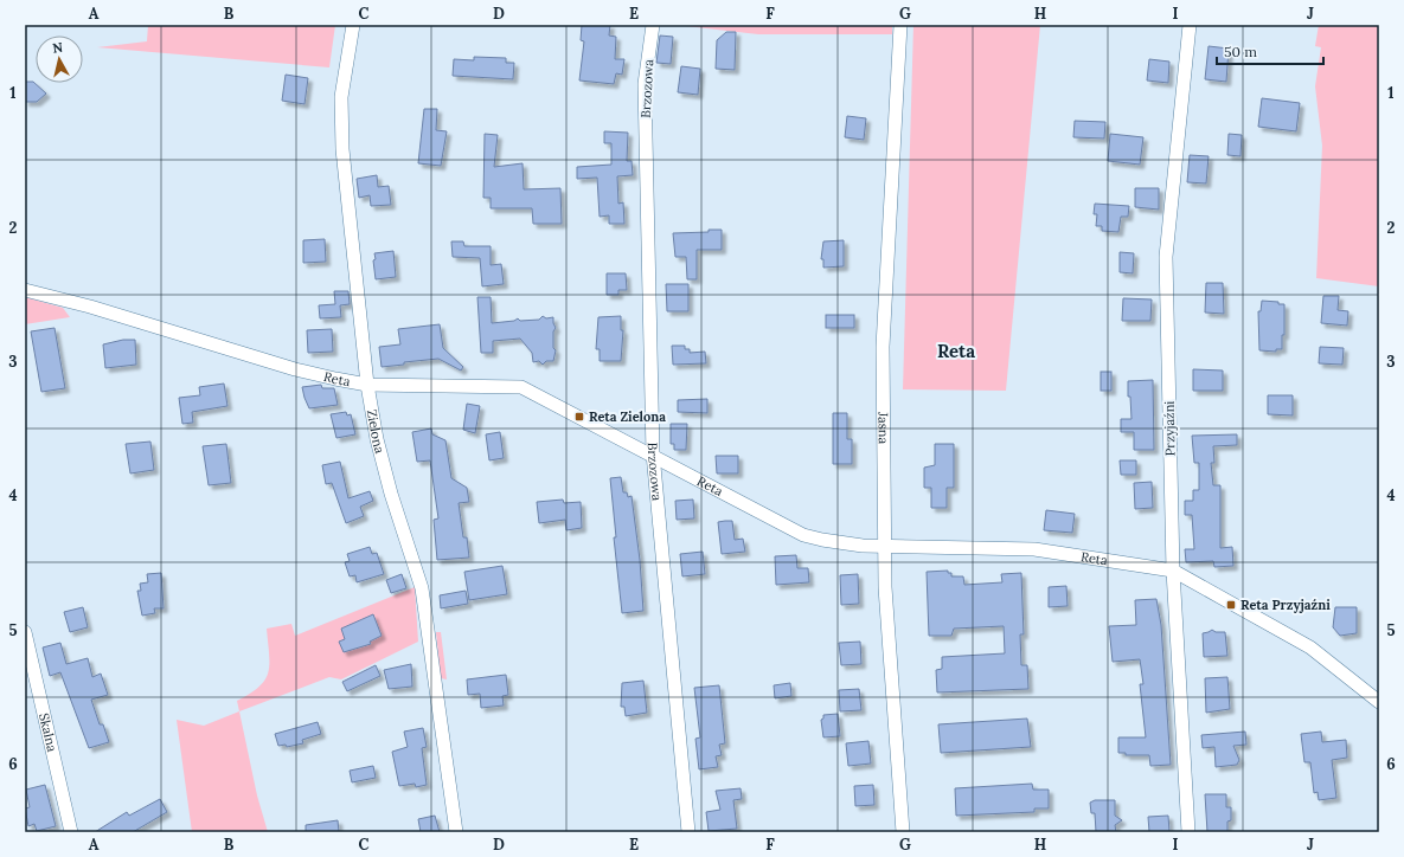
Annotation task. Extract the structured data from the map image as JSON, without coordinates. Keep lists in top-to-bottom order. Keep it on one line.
{"streets":{"street":["Brzozowa","Reta","Jasna","Przyjaźni","Zielona","Skalna"]},"crossings":[["Brzozowa","Reta"],["Reta","Jasna"],["Reta","Przyjaźni"],["Reta","Zielona"]],"districts":["Reta"],"places":{"transit":["Reta Zielona","Reta Przyjaźni"]},"scale_bar":"50 m","north":"top","grid":{"columns":["A","B","C","D","E","F","G","H","I","J"],"rows":["1","2","3","4","5","6"]}}
